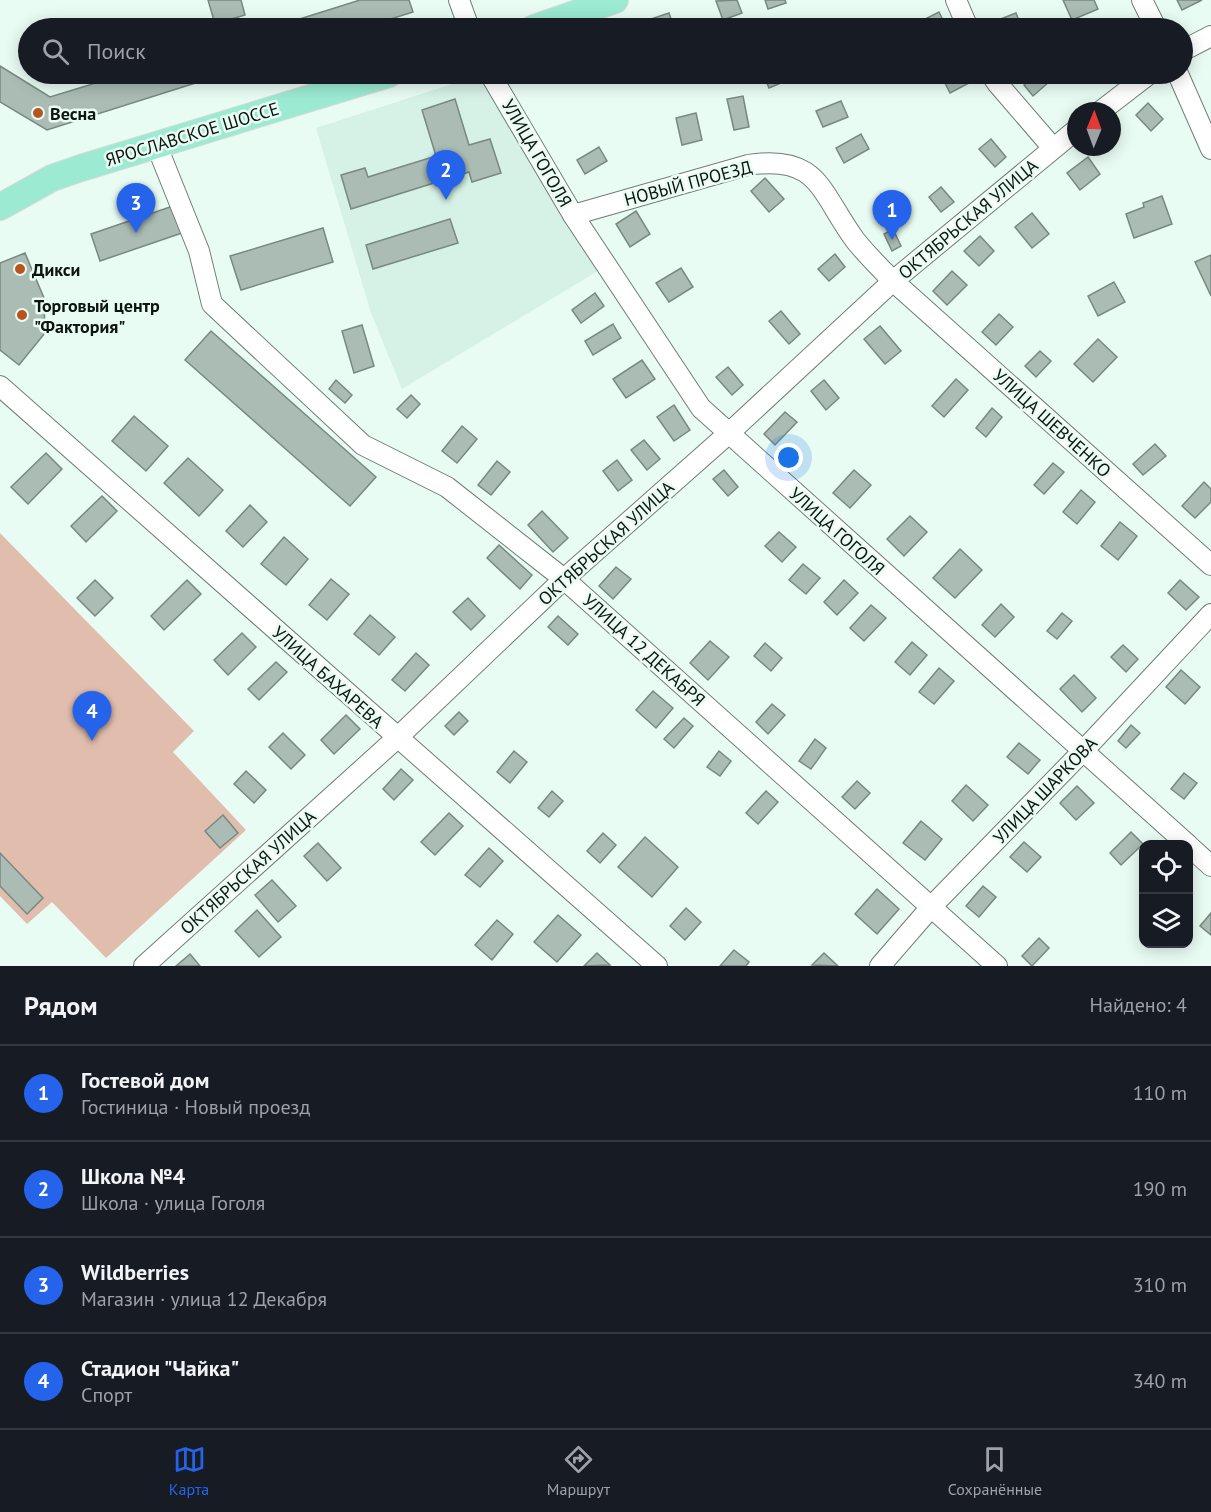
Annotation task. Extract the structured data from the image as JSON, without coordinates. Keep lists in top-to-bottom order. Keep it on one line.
{"streets":{"main road":["ЯРОСЛАВСКОЕ ШОССЕ"],"street":["УЛИЦА ГОГОЛЯ","НОВЫЙ ПРОЕЗД","ОКТЯБРЬСКАЯ УЛИЦА","УЛИЦА ШЕВЧЕНКО","УЛИЦА 12 ДЕКАБРЯ","УЛИЦА БАХАРЕВА","УЛИЦА ШАРКОВА"]},"crossings":[["ЯРОСЛАВСКОЕ ШОССЕ","УЛИЦА 12 ДЕКАБРЯ"],["УЛИЦА ГОГОЛЯ","НОВЫЙ ПРОЕЗД"],["УЛИЦА ГОГОЛЯ","ОКТЯБРЬСКАЯ УЛИЦА"],["УЛИЦА ГОГОЛЯ","УЛИЦА ШАРКОВА"],["НОВЫЙ ПРОЕЗД","ОКТЯБРЬСКАЯ УЛИЦА"],["НОВЫЙ ПРОЕЗД","УЛИЦА ШЕВЧЕНКО"],["ОКТЯБРЬСКАЯ УЛИЦА","УЛИЦА ШЕВЧЕНКО"],["ОКТЯБРЬСКАЯ УЛИЦА","УЛИЦА 12 ДЕКАБРЯ"],["ОКТЯБРЬСКАЯ УЛИЦА","УЛИЦА БАХАРЕВА"],["УЛИЦА 12 ДЕКАБРЯ","УЛИЦА ШАРКОВА"]],"places":["Весна","Дикси","Торговый центр \"Фактория\""],"north":"top","page":{"search":"Поиск","pins":["2","3","1","4"],"heading":["Рядом","Найдено: 4"],"list":[{"mark":"1","name":"Гостевой дом","note":"Гостиница · Новый проезд","value":"110 m"},{"mark":"2","name":"Школа №4","note":"Школа · улица Гоголя","value":"190 m"},{"mark":"3","name":"Wildberries","note":"Магазин · улица 12 Декабря","value":"310 m"},{"mark":"4","name":"Стадион \"Чайка\"","note":"Спорт","value":"340 m"}],"nav":["Карта","Маршрут","Сохранённые"]}}
